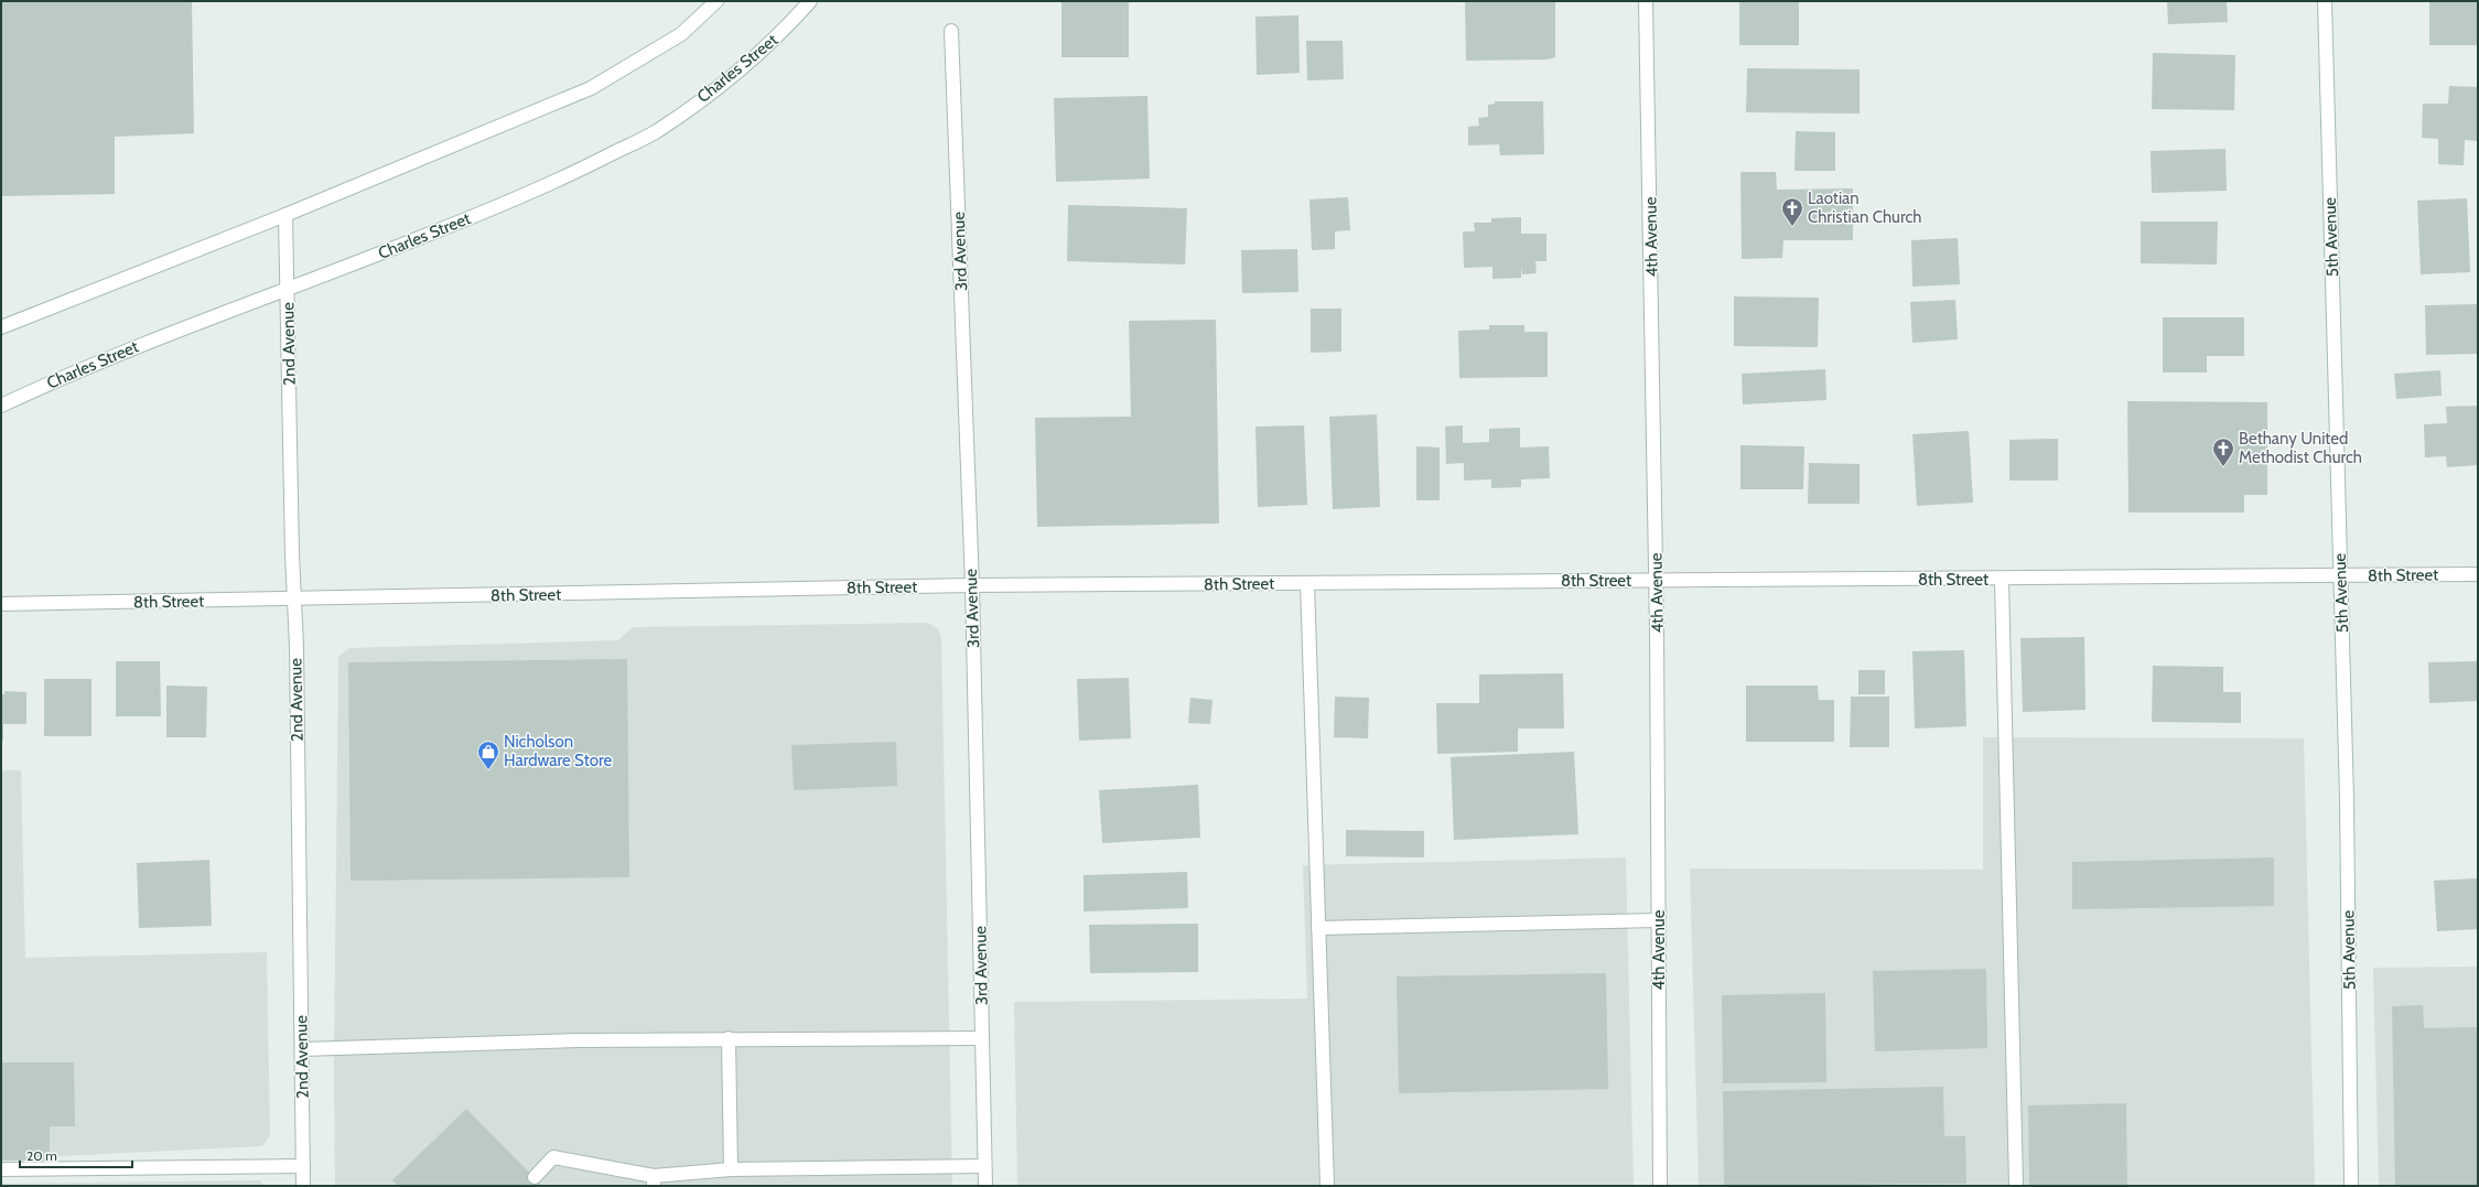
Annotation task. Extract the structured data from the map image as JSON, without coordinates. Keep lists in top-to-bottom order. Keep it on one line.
{"streets":{"street":["Charles Street","4th Avenue","5th Avenue","3rd Avenue","2nd Avenue","8th Street"]},"crossings":[["Charles Street","2nd Avenue"],["4th Avenue","8th Street"],["5th Avenue","8th Street"],["3rd Avenue","8th Street"],["2nd Avenue","8th Street"]],"places":{"church":["Laotian Christian Church","Bethany United Methodist Church"],"shop":["Nicholson Hardware Store"]},"scale_bar":"20 m"}
